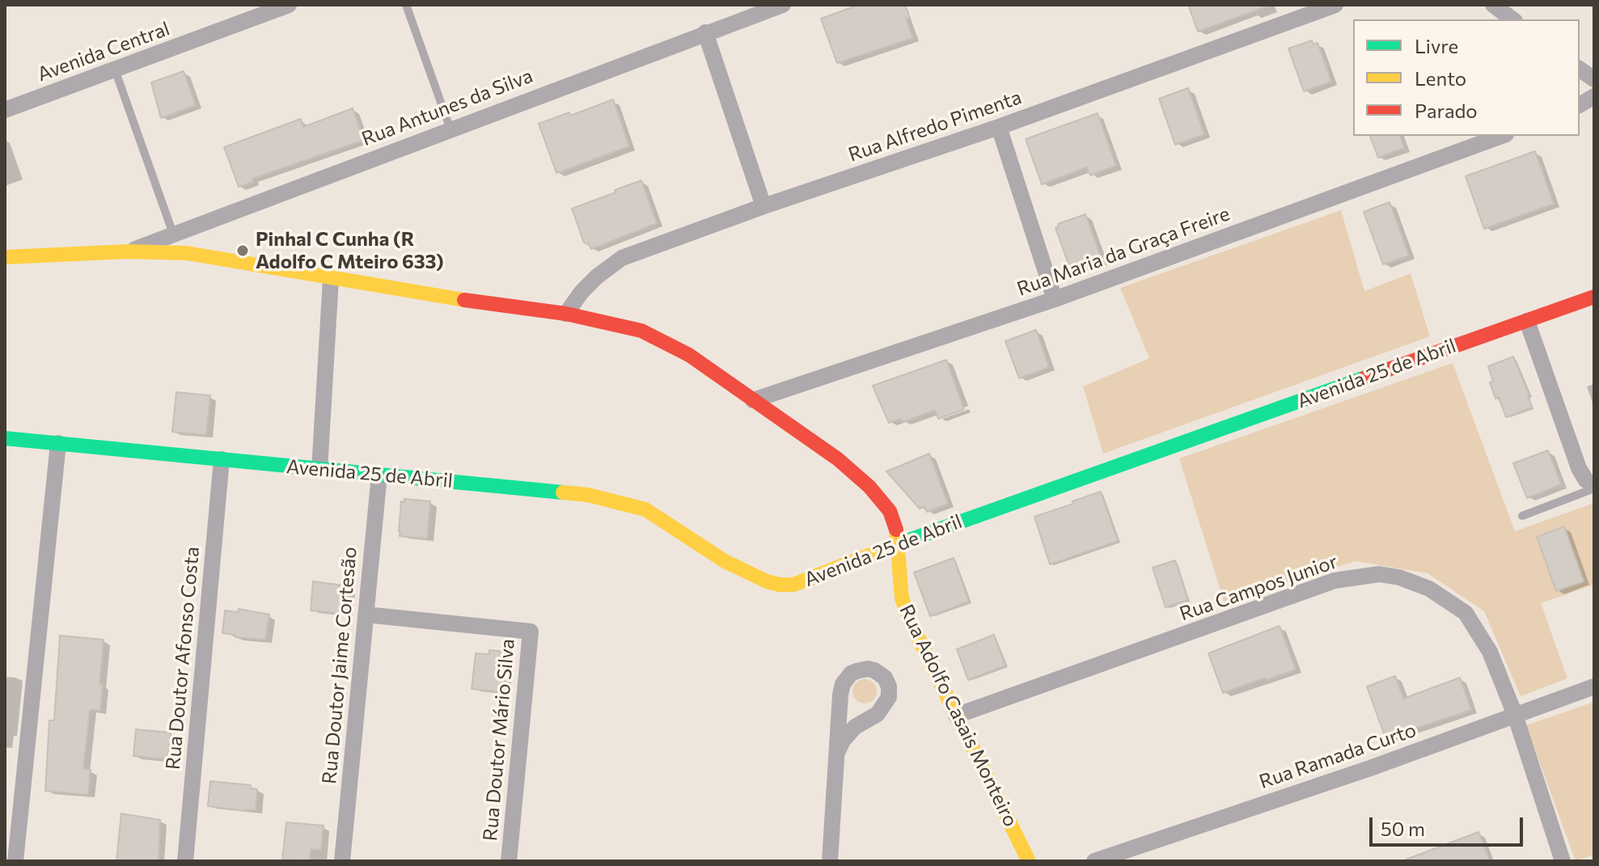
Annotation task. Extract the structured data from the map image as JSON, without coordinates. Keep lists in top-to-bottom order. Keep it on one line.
{"streets":{"street":["Avenida Central","Rua Antunes da Silva","Rua Alfredo Pimenta","Rua Maria da Graça Freire","Avenida 25 de Abril","Rua Campos Junior","Rua Doutor Afonso Costa","Rua Doutor Jaime Cortesão","Rua Adolfo Casais Monteiro","Rua Doutor Mário Silva","Rua Ramada Curto"]},"crossings":[["Rua Antunes da Silva","Rua Adolfo Casais Monteiro"],["Rua Alfredo Pimenta","Rua Adolfo Casais Monteiro"],["Rua Maria da Graça Freire","Rua Adolfo Casais Monteiro"],["Avenida 25 de Abril","Rua Doutor Afonso Costa"],["Avenida 25 de Abril","Rua Doutor Jaime Cortesão"],["Avenida 25 de Abril","Rua Adolfo Casais Monteiro"],["Rua Campos Junior","Rua Adolfo Casais Monteiro"],["Rua Campos Junior","Rua Ramada Curto"],["Rua Doutor Jaime Cortesão","Rua Doutor Mário Silva"]],"places":["Pinhal C Cunha (R Adolfo C Mteiro 633)"],"legend":["Livre","Lento","Parado"],"scale_bar":"50 m"}
